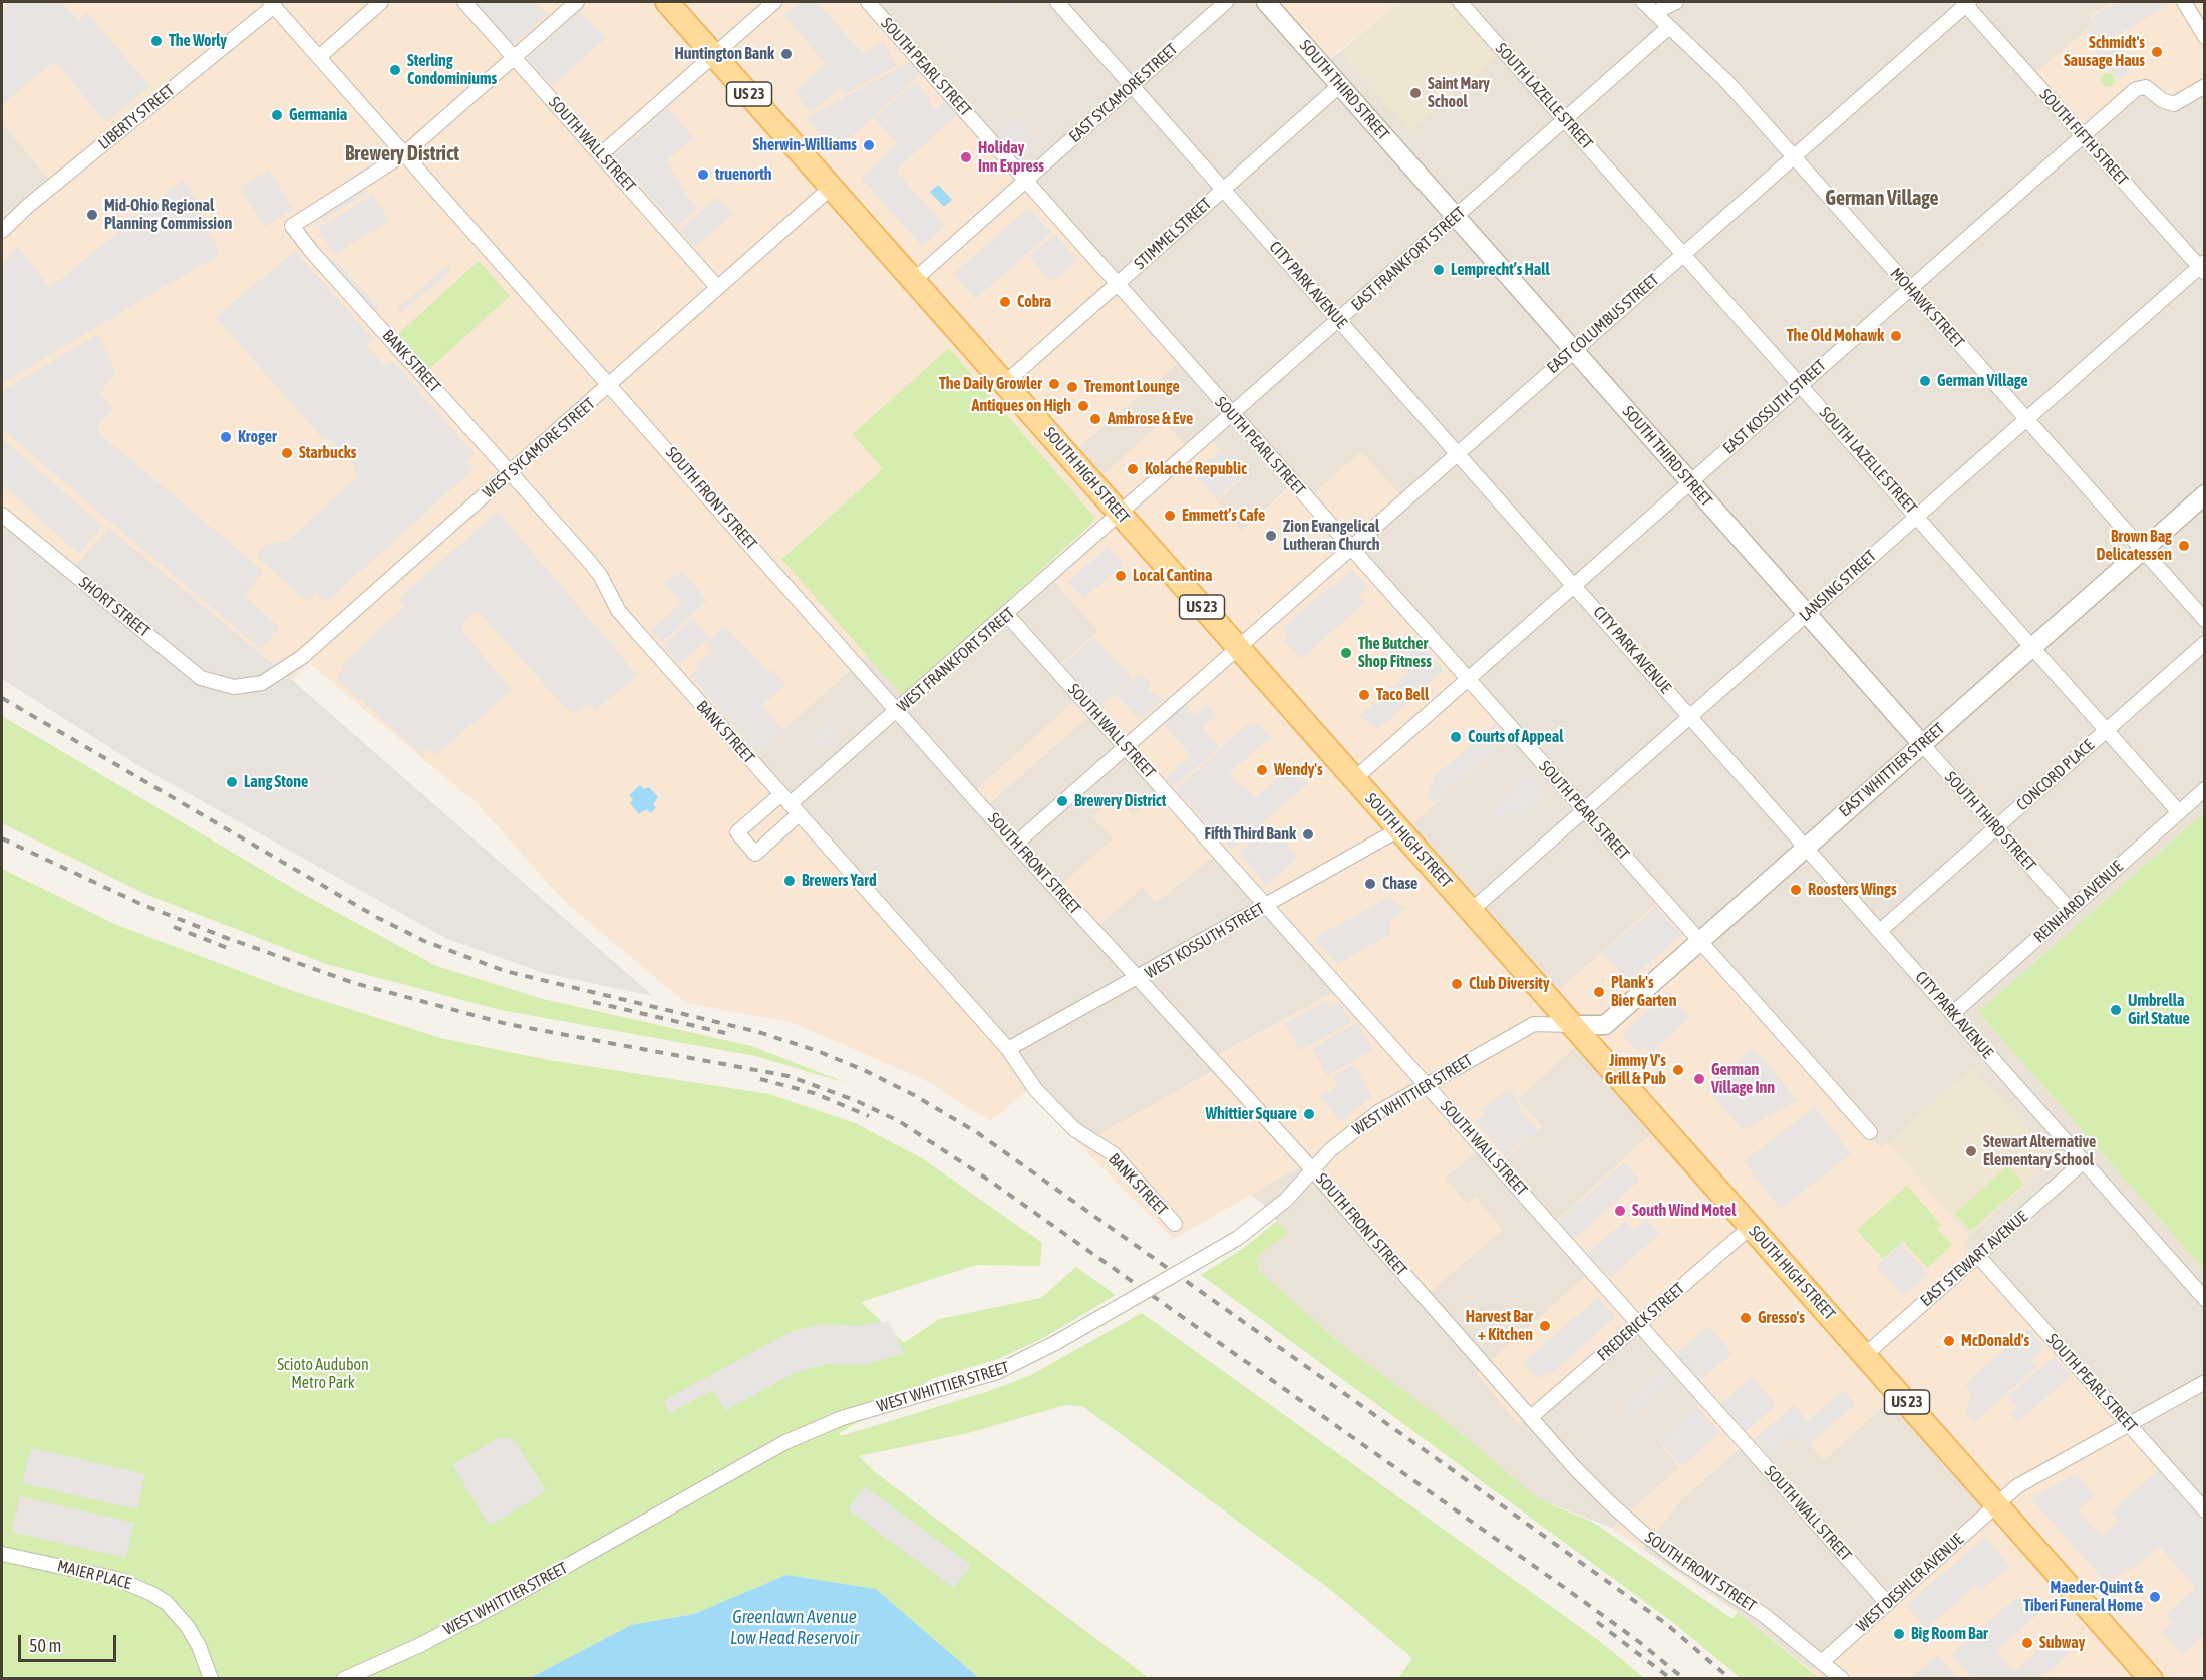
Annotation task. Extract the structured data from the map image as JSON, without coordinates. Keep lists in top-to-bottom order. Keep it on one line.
{"streets":{"main road":["US 23","SOUTH HIGH STREET"],"street":["SOUTH PEARL STREET","SOUTH THIRD STREET","EAST SYCAMORE STREET","SOUTH LAZELLE STREET","LIBERTY STREET","SOUTH FIFTH STREET","SOUTH WALL STREET","STIMMEL STREET","EAST FRANKFORT STREET","CITY PARK AVENUE","MOHAWK STREET","EAST COLUMBUS STREET","BANK STREET","EAST KOSSUTH STREET","WEST SYCAMORE STREET","SOUTH FRONT STREET","LANSING STREET","SHORT STREET","WEST FRANKFORT STREET","EAST WHITTIER STREET","CONCORD PLACE","REINHARD AVENUE","WEST KOSSUTH STREET","WEST WHITTIER STREET","EAST STEWART AVENUE","FREDERICK STREET","MAIER PLACE","WEST DESHLER AVENUE"]},"crossings":[["SOUTH PEARL STREET","EAST SYCAMORE STREET"],["SOUTH PEARL STREET","STIMMEL STREET"],["SOUTH PEARL STREET","EAST FRANKFORT STREET"],["SOUTH PEARL STREET","EAST COLUMBUS STREET"],["SOUTH PEARL STREET","EAST KOSSUTH STREET"],["SOUTH PEARL STREET","LANSING STREET"],["SOUTH PEARL STREET","EAST WHITTIER STREET"],["SOUTH PEARL STREET","EAST STEWART AVENUE"],["SOUTH PEARL STREET","WEST DESHLER AVENUE"],["SOUTH THIRD STREET","STIMMEL STREET"],["SOUTH THIRD STREET","EAST FRANKFORT STREET"],["SOUTH THIRD STREET","EAST COLUMBUS STREET"],["SOUTH THIRD STREET","EAST KOSSUTH STREET"],["SOUTH THIRD STREET","LANSING STREET"],["SOUTH THIRD STREET","EAST WHITTIER STREET"],["SOUTH THIRD STREET","CONCORD PLACE"],["SOUTH THIRD STREET","REINHARD AVENUE"],["EAST SYCAMORE STREET","CITY PARK AVENUE"],["EAST SYCAMORE STREET","SOUTH HIGH STREET"],["SOUTH LAZELLE STREET","EAST FRANKFORT STREET"],["SOUTH LAZELLE STREET","EAST COLUMBUS STREET"],["SOUTH LAZELLE STREET","EAST KOSSUTH STREET"],["SOUTH LAZELLE STREET","LANSING STREET"],["SOUTH LAZELLE STREET","EAST WHITTIER STREET"],["SOUTH LAZELLE STREET","CONCORD PLACE"],["SOUTH LAZELLE STREET","REINHARD AVENUE"],["LIBERTY STREET","SOUTH FRONT STREET"],["SOUTH FIFTH STREET","EAST COLUMBUS STREET"],["SOUTH FIFTH STREET","EAST KOSSUTH STREET"],["SOUTH FIFTH STREET","LANSING STREET"],["SOUTH WALL STREET","EAST COLUMBUS STREET"],["SOUTH WALL STREET","WEST SYCAMORE STREET"],["SOUTH WALL STREET","WEST FRANKFORT STREET"],["SOUTH WALL STREET","WEST KOSSUTH STREET"],["SOUTH WALL STREET","WEST WHITTIER STREET"],["SOUTH WALL STREET","FREDERICK STREET"],["SOUTH WALL STREET","WEST DESHLER AVENUE"],["STIMMEL STREET","CITY PARK AVENUE"],["STIMMEL STREET","SOUTH HIGH STREET"],["EAST FRANKFORT STREET","CITY PARK AVENUE"],["EAST FRANKFORT STREET","MOHAWK STREET"],["EAST FRANKFORT STREET","SOUTH HIGH STREET"],["EAST FRANKFORT STREET","WEST FRANKFORT STREET"],["CITY PARK AVENUE","EAST COLUMBUS STREET"],["CITY PARK AVENUE","EAST KOSSUTH STREET"],["CITY PARK AVENUE","LANSING STREET"],["CITY PARK AVENUE","EAST WHITTIER STREET"],["CITY PARK AVENUE","CONCORD PLACE"],["CITY PARK AVENUE","REINHARD AVENUE"],["CITY PARK AVENUE","EAST STEWART AVENUE"],["MOHAWK STREET","EAST COLUMBUS STREET"],["MOHAWK STREET","EAST KOSSUTH STREET"],["MOHAWK STREET","LANSING STREET"],["MOHAWK STREET","EAST WHITTIER STREET"],["EAST COLUMBUS STREET","SOUTH HIGH STREET"],["EAST COLUMBUS STREET","SOUTH FRONT STREET"],["BANK STREET","WEST SYCAMORE STREET"],["BANK STREET","SOUTH FRONT STREET"],["BANK STREET","WEST FRANKFORT STREET"],["BANK STREET","WEST KOSSUTH STREET"],["EAST KOSSUTH STREET","SOUTH HIGH STREET"],["WEST SYCAMORE STREET","SOUTH HIGH STREET"],["WEST SYCAMORE STREET","SOUTH FRONT STREET"],["WEST SYCAMORE STREET","SHORT STREET"],["SOUTH HIGH STREET","LANSING STREET"],["SOUTH HIGH STREET","WEST FRANKFORT STREET"],["SOUTH HIGH STREET","EAST WHITTIER STREET"],["SOUTH HIGH STREET","WEST KOSSUTH STREET"],["SOUTH HIGH STREET","WEST WHITTIER STREET"],["SOUTH HIGH STREET","EAST STEWART AVENUE"],["SOUTH HIGH STREET","FREDERICK STREET"],["SOUTH HIGH STREET","WEST DESHLER AVENUE"],["SOUTH FRONT STREET","WEST FRANKFORT STREET"],["SOUTH FRONT STREET","WEST KOSSUTH STREET"],["SOUTH FRONT STREET","WEST WHITTIER STREET"],["SOUTH FRONT STREET","FREDERICK STREET"],["SOUTH FRONT STREET","WEST DESHLER AVENUE"],["EAST WHITTIER STREET","WEST WHITTIER STREET"]],"districts":["Brewery District","German Village"],"water":["Greenlawn Avenue Low Head Reservoir"],"parks":["Scioto Audubon Metro Park"],"places":["The Worly","Schmidt's Sausage Haus","Huntington Bank","Sterling Condominiums","Saint Mary School","Germania","Sherwin-Williams","Holiday Inn Express","truenorth","Mid-Ohio Regional Planning Commission","Lemprecht’s Hall","Cobra","The Old Mohawk","German Village","The Daily Growler","Tremont Lounge","Antiques on High","Ambrose & Eve","Kroger","Starbucks","Kolache Republic","Emmett’s Cafe","Zion Evangelical Lutheran Church","Brown Bag Delicatessen","Local Cantina","The Butcher Shop Fitness","Taco Bell","Courts of Appeal","Wendy's","Lang Stone","Brewery District","Fifth Third Bank","Brewers Yard","Chase","Roosters Wings","Club Diversity","Plank's Bier Garten","Umbrella Girl Statue","Jimmy V's Grill & Pub","German Village Inn","Whittier Square","Stewart Alternative Elementary School","South Wind Motel","Gresso's","Harvest Bar + Kitchen","McDonald's","Maeder-Quint & Tiberi Funeral Home","Big Room Bar","Subway"],"scale_bar":"50 m"}
